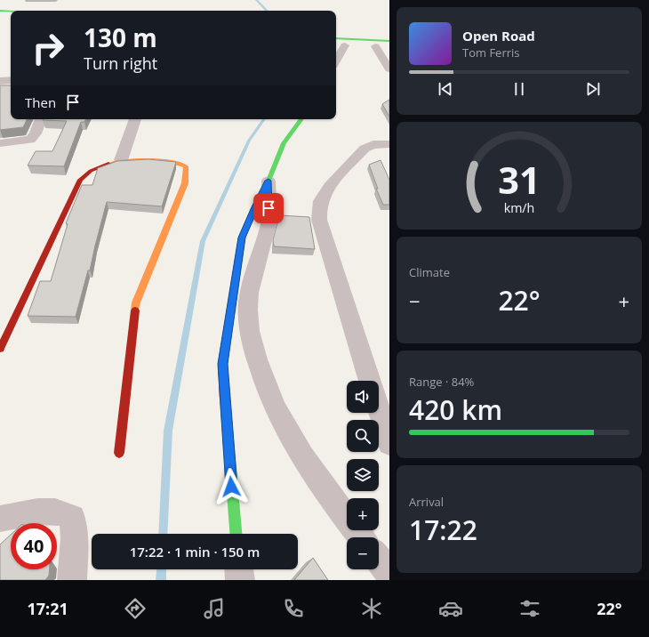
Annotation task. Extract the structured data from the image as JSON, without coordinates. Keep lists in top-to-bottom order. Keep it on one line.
{"page":{"turn":["130 m","Turn right"],"song":["Open Road","Tom Ferris"],"then":"Then","tile":["Climate",["Range · 84%","420 km"],["Arrival","17:22"]],"heat":["−","22°","+"],"map_buttons":["+","−"],"limit":"40","trip":"17:22 · 1 min · 150 m","tabs":["17:21","22°"],"gauge":["31","km/h"]}}
